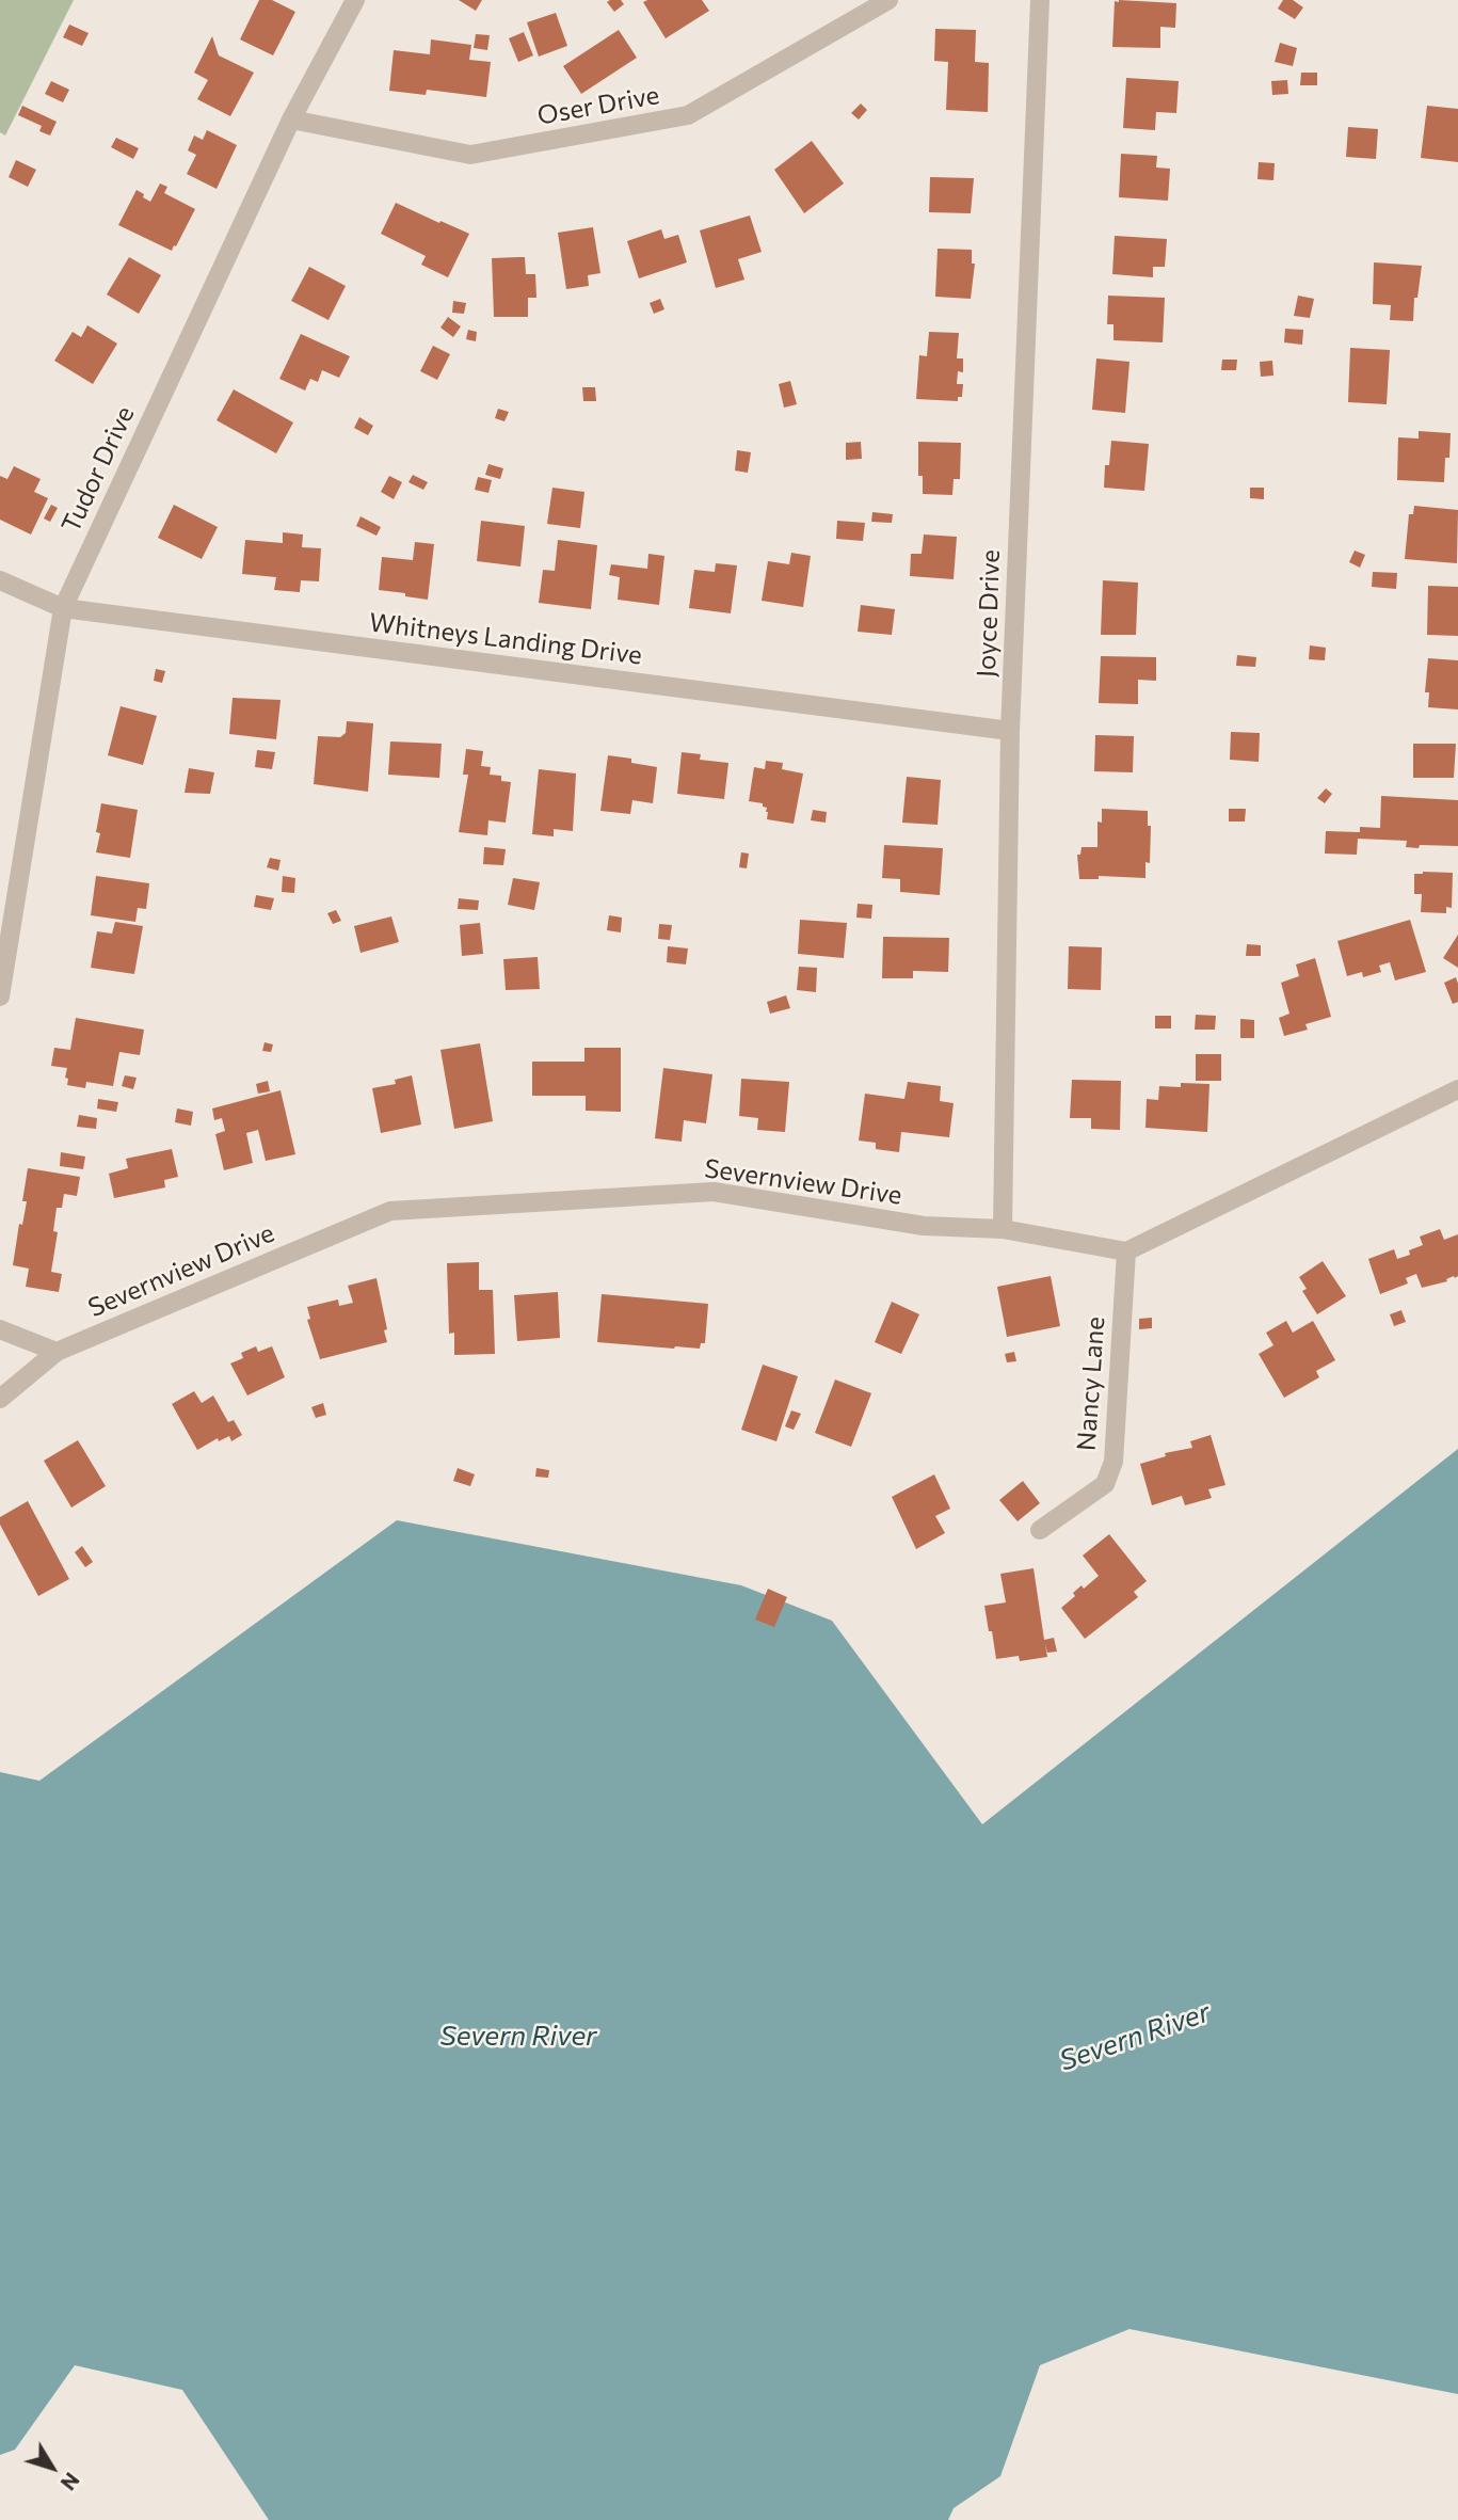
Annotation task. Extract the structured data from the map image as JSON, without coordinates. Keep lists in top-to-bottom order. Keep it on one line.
{"streets":{"street":["Oser Drive","Tudor Drive","Joyce Drive","Whitneys Landing Drive","Severnview Drive","Nancy Lane"]},"crossings":[["Oser Drive","Tudor Drive"],["Tudor Drive","Whitneys Landing Drive"],["Joyce Drive","Whitneys Landing Drive"],["Joyce Drive","Severnview Drive"],["Severnview Drive","Nancy Lane"]],"water":["Severn River"],"north":"bottom right"}
